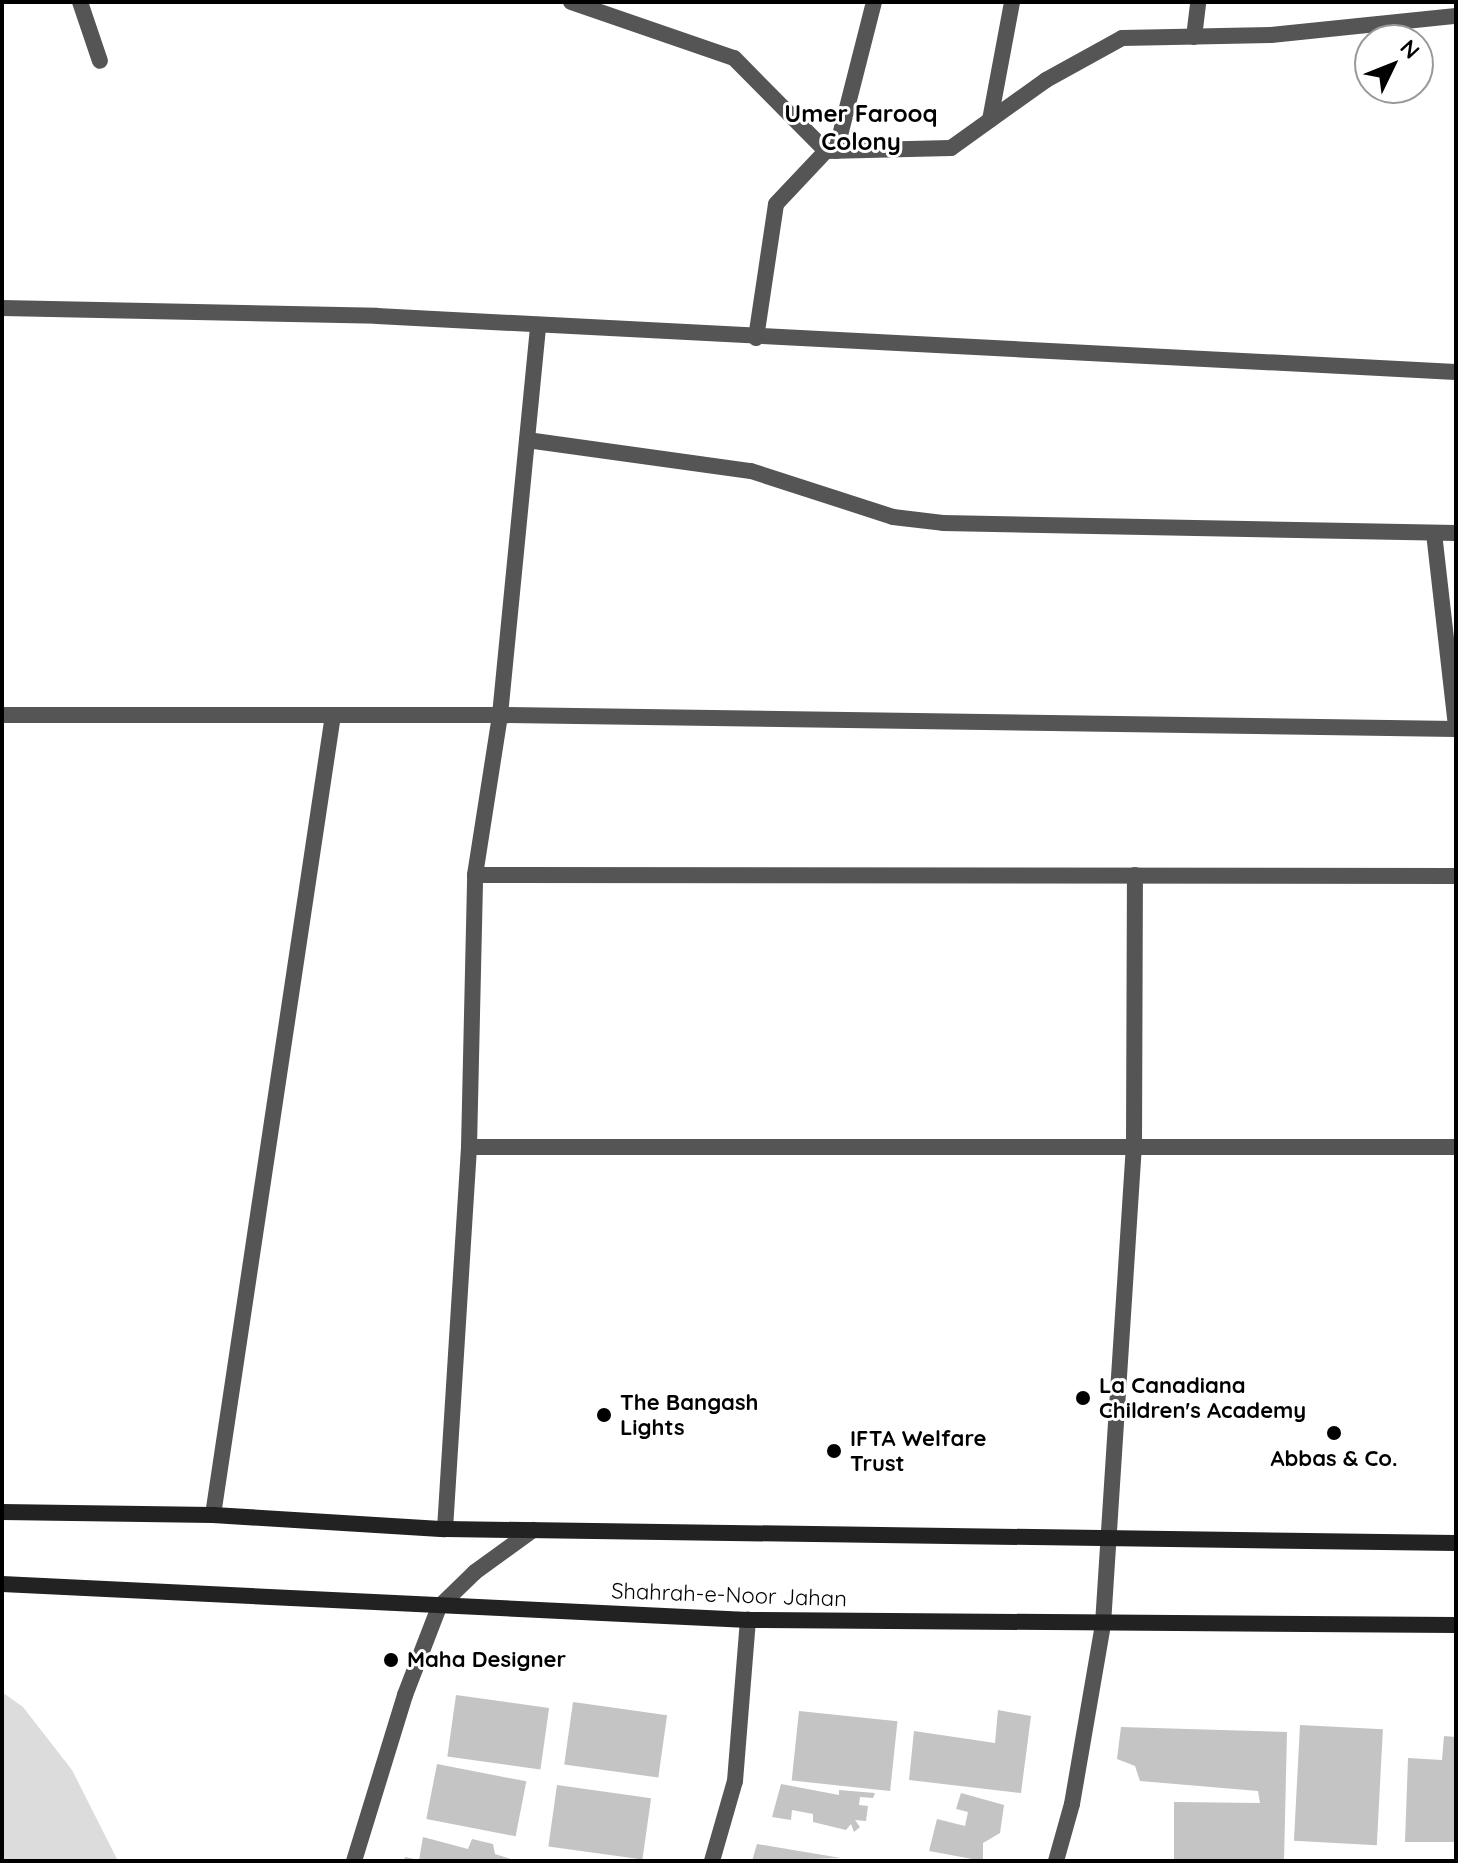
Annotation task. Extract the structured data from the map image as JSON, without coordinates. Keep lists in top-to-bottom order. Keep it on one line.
{"streets":{"main road":["Shahrah-e-Noor Jahan"]},"districts":["Umer Farooq Colony"],"places":["La Canadiana Children's Academy","The Bangash Lights","Abbas & Co.","IFTA Welfare Trust","Maha Designer"],"north":"top right"}
